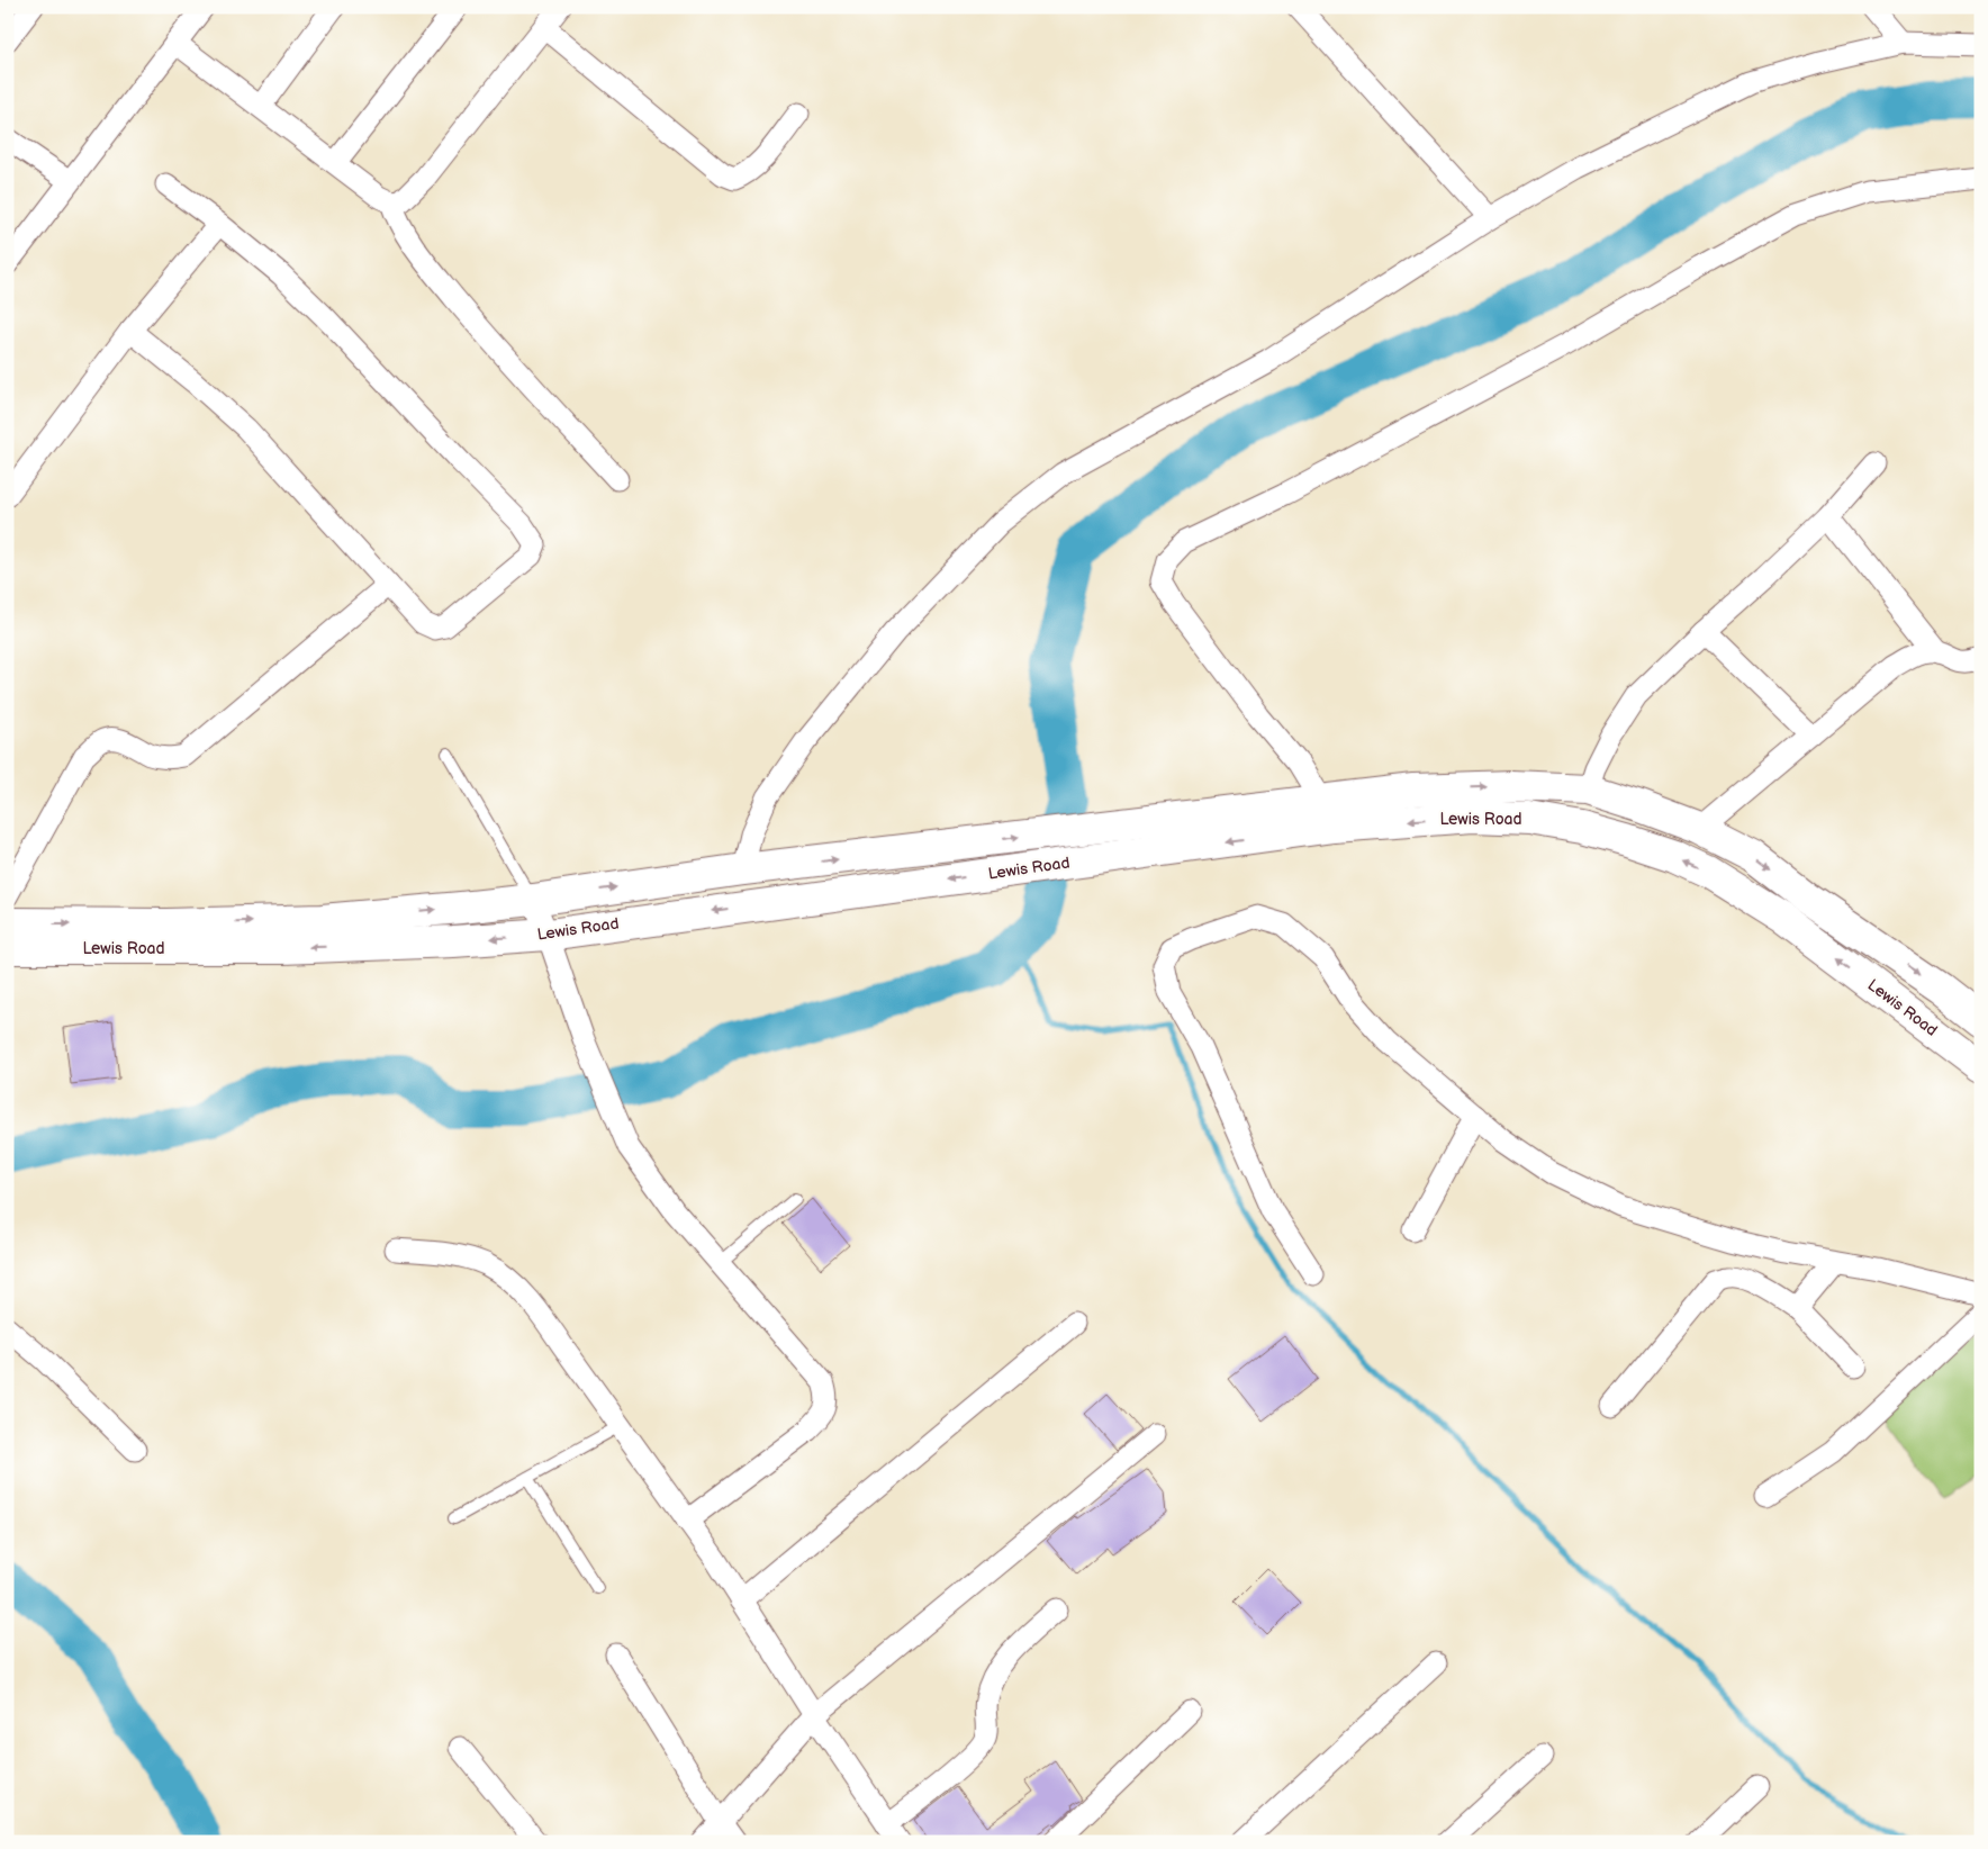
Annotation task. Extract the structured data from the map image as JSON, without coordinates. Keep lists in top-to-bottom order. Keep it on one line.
{"streets":{"main road":["Lewis Road"]}}
